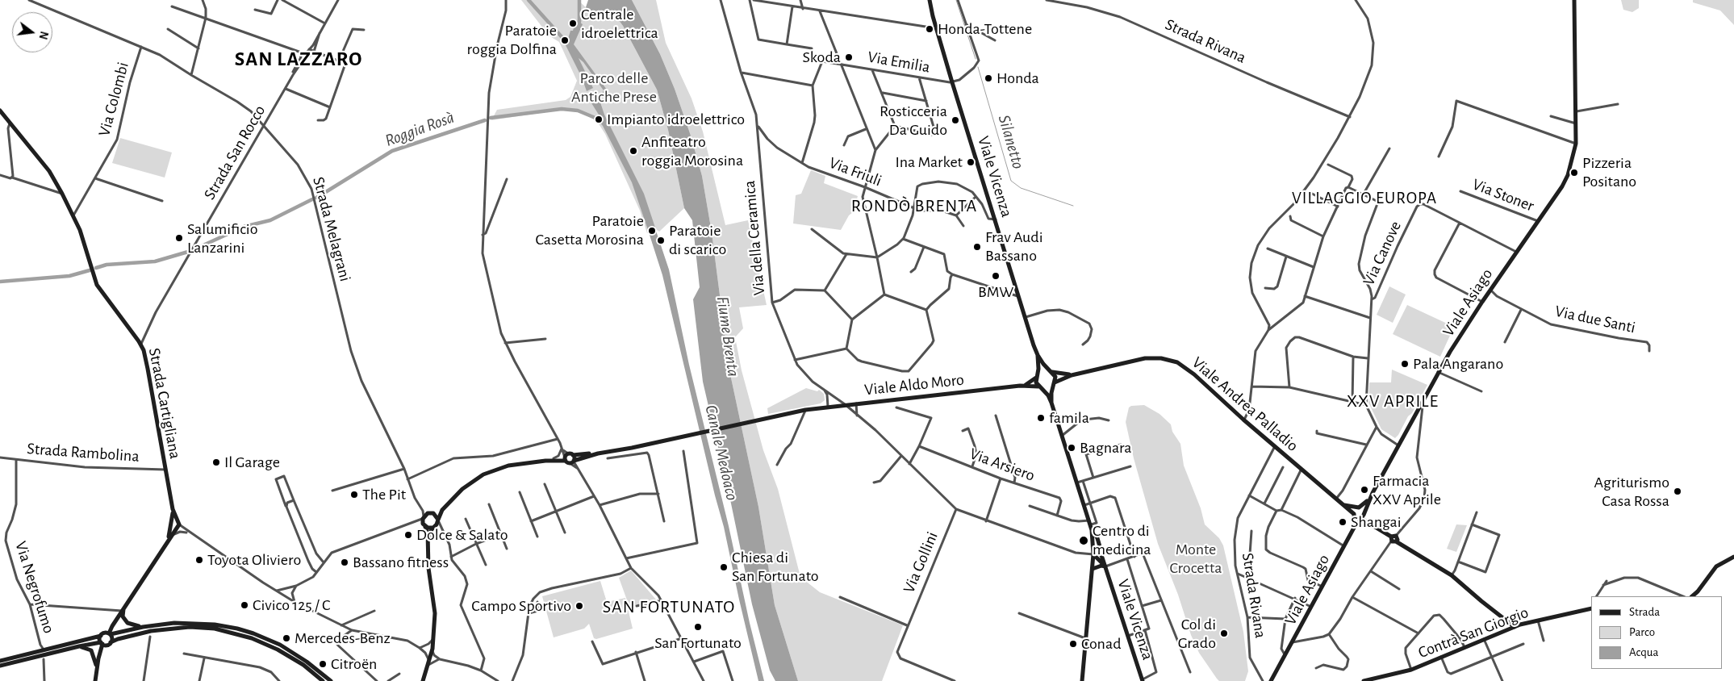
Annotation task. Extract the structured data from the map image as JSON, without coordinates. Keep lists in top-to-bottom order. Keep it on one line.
{"streets":{"main road":["Viale Vicenza","Viale Asiago","Viale Aldo Moro","Strada Cartigliana","Viale Andrea Palladio","Contrà San Giorgio"],"street":["Strada Rivana","Via Emilia","Via Colombi","Strada San Rocco","Via Friuli","Via Stoner","Strada Melagrani","Via della Ceramica","Via Canove","Via due Santi","Strada Rambolina","Via Arsiero","Via Gollini","Via Negrofumo"]},"crossings":[["Strada Rivana","Viale Andrea Palladio"],["Via Emilia","Viale Vicenza"],["Via Colombi","Strada Melagrani"],["Via Colombi","Strada Cartigliana"],["Strada San Rocco","Strada Melagrani"],["Strada San Rocco","Strada Cartigliana"],["Via Friuli","Via della Ceramica"],["Viale Vicenza","Viale Aldo Moro"],["Viale Vicenza","Viale Andrea Palladio"],["Via Stoner","Viale Asiago"],["Via della Ceramica","Viale Aldo Moro"],["Via della Ceramica","Via Gollini"],["Via Canove","Viale Asiago"],["Viale Asiago","Via due Santi"],["Viale Asiago","Viale Andrea Palladio"],["Viale Aldo Moro","Viale Andrea Palladio"],["Strada Cartigliana","Strada Rambolina"],["Strada Rambolina","Via Negrofumo"]],"districts":["SAN LAZZARO","VILLAGGIO EUROPA","RONDÒ BRENTA","XXV APRILE","SAN FORTUNATO"],"water":["Roggia Rosà","Silanetto","Fiume Brenta","Canale Medoaco"],"parks":["Parco delle Antiche Prese","Monte Crocetta"],"places":["Centrale idroelettrica","Honda-Tottene","Paratoie roggia Dolfina","Skoda","Honda","Impianto idroelettrico","Rosticceria Da Guido","Anfiteatro roggia Morosina","Ina Market","Pizzeria Positano","Paratoie Casetta Morosina","Salumificio Lanzarini","Paratoie di scarico","Frav Audi Bassano","BMW","Pala Angarano","famila","Bagnara","Il Garage","Farmacia XXV Aprile","Agriturismo Casa Rossa","The Pit","Shangai","Dolce & Salato","Centro di medicina","Toyota Oliviero","Bassano fitness","Chiesa di San Fortunato","Civico 125 / C","Campo Sportivo","San Fortunato","Col di Grado","Mercedes-Benz","Conad","Citroën"],"legend":["Strada","Parco","Acqua"],"north":"right"}
